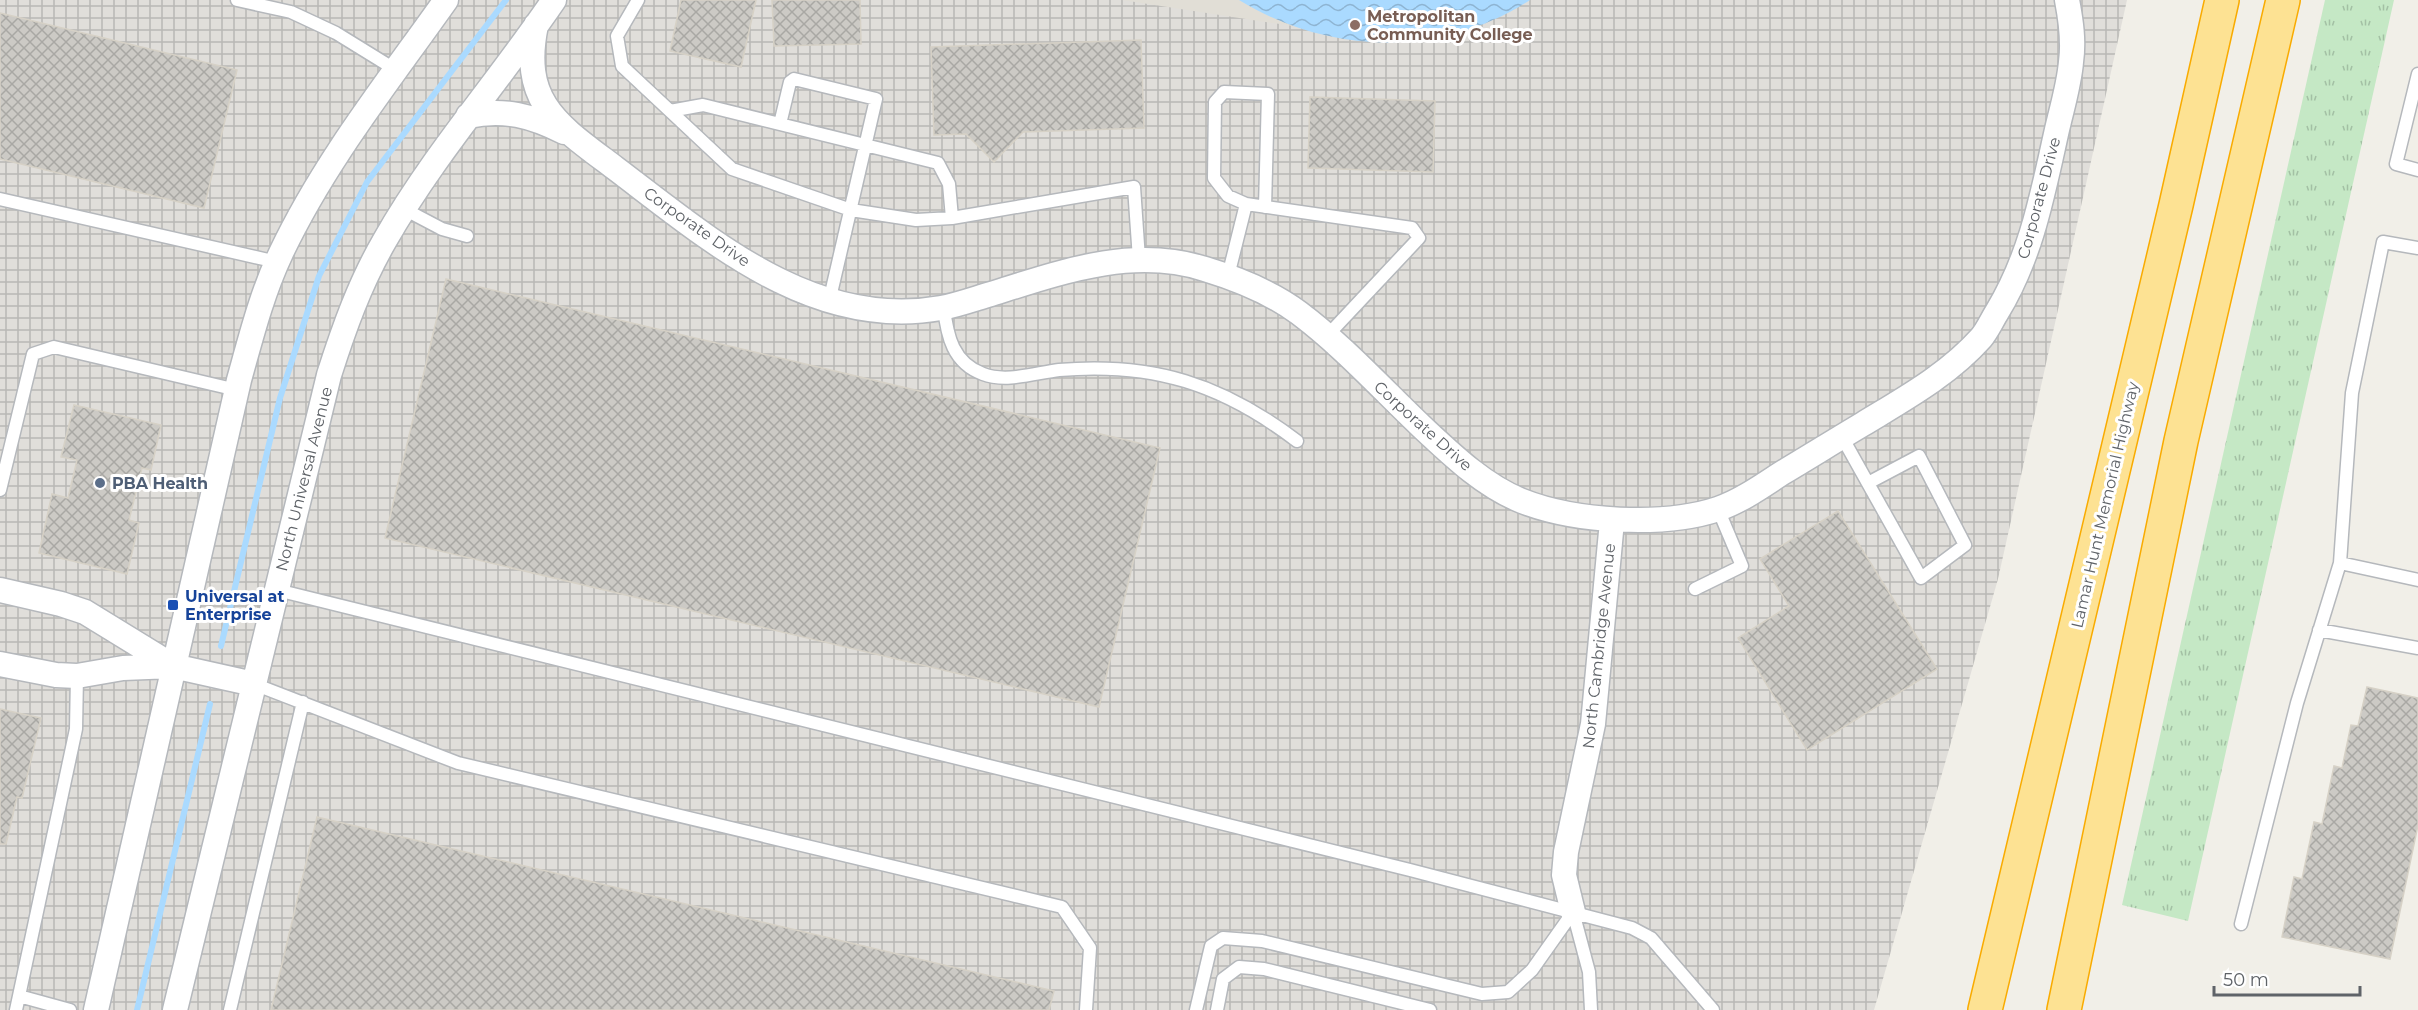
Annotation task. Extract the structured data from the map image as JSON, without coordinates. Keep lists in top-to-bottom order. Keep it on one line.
{"streets":{"highway":["Lamar Hunt Memorial Highway"],"street":["Corporate Drive","North Universal Avenue","North Cambridge Avenue"]},"crossings":[["Corporate Drive","North Universal Avenue"],["Corporate Drive","North Cambridge Avenue"]],"places":{"other":["Metropolitan Community College","PBA Health"],"transit":["Universal at Enterprise"]},"scale_bar":"50 m"}
